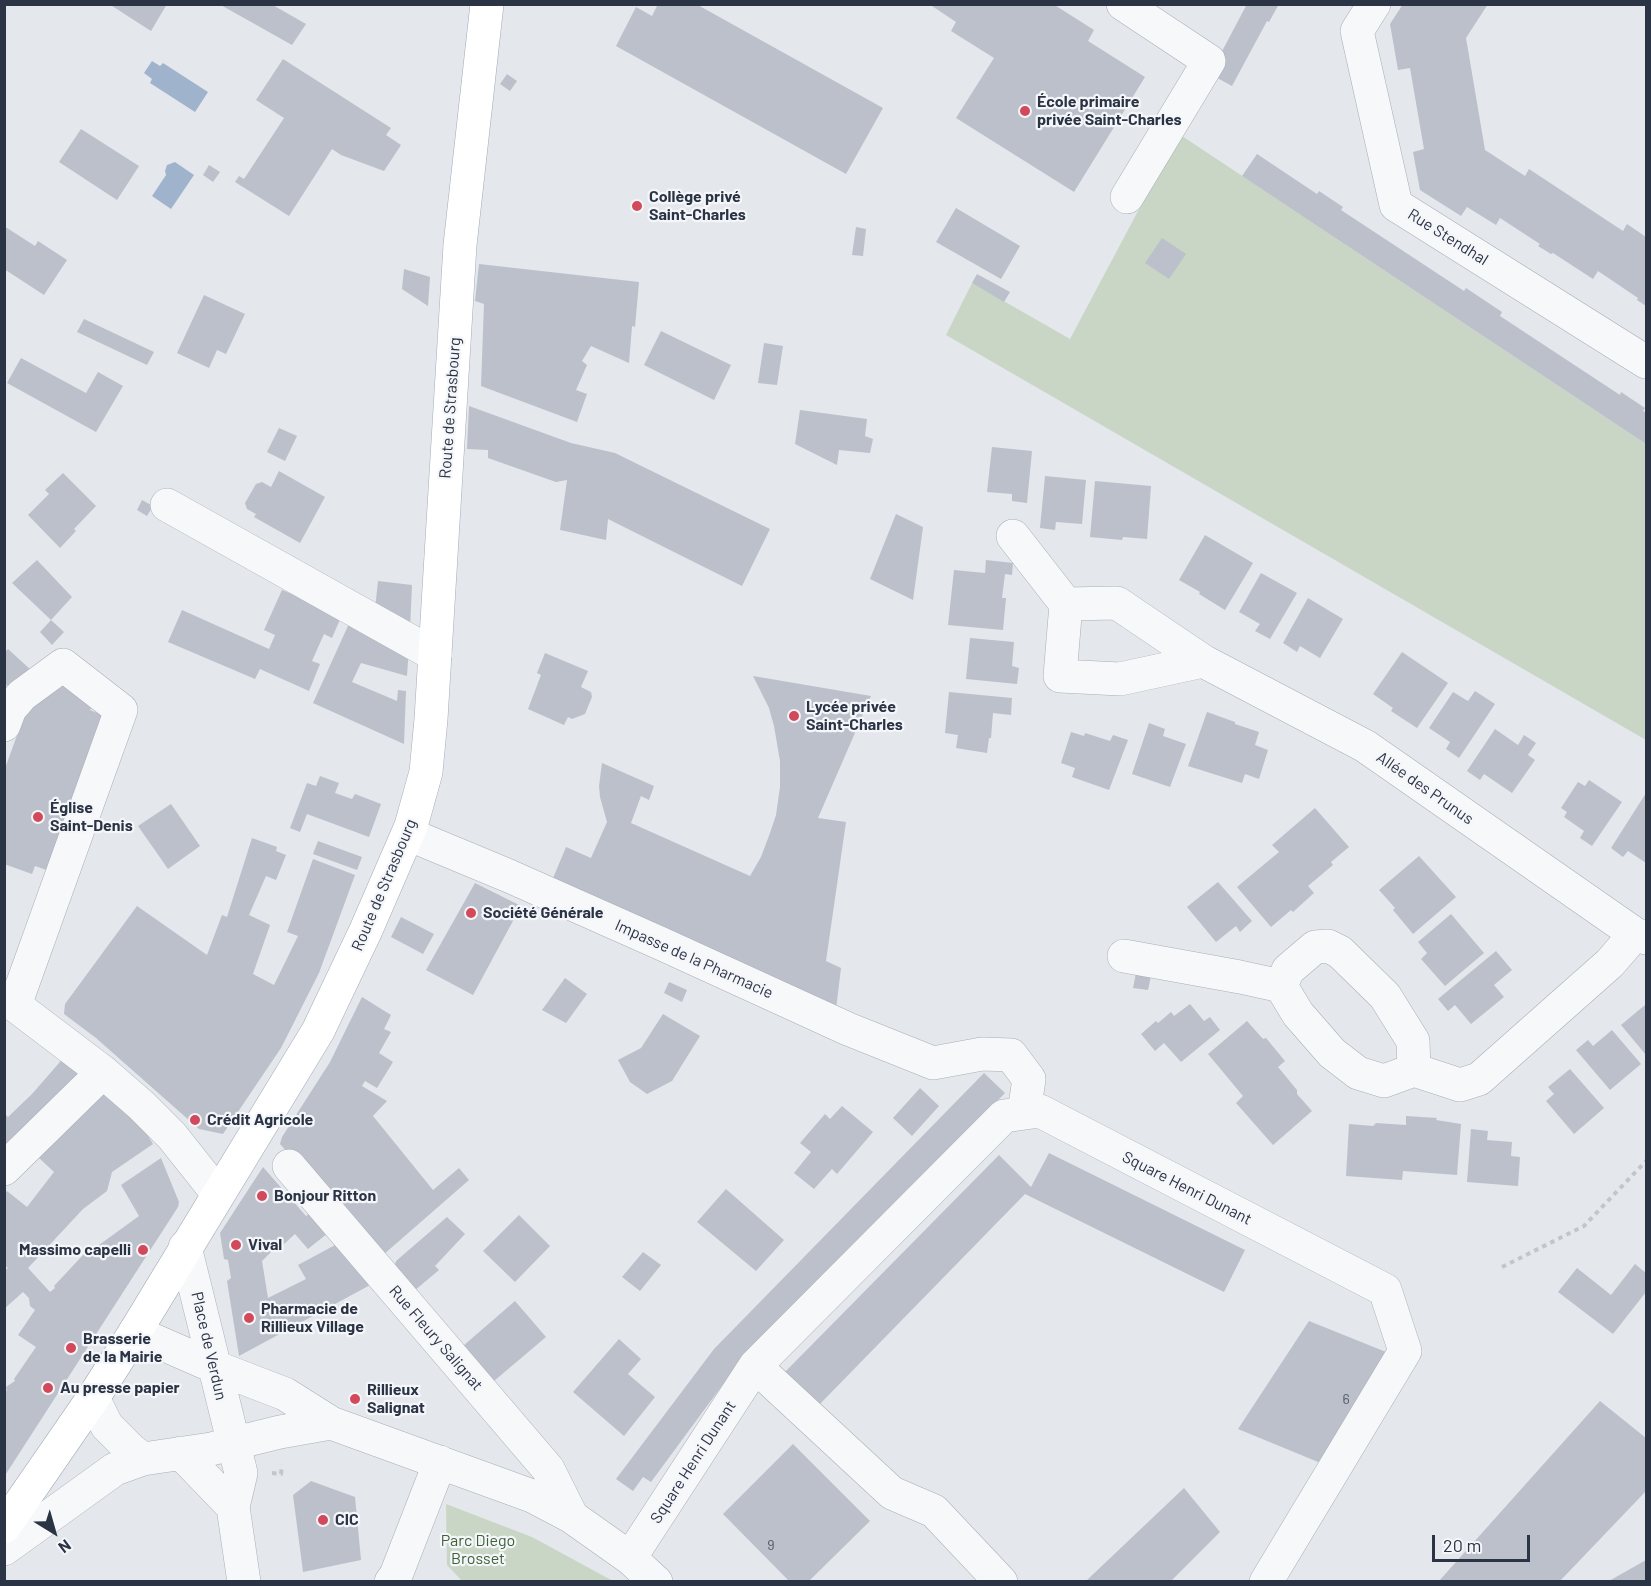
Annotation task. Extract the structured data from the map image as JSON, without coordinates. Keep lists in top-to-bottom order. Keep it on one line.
{"streets":{"main road":["Route de Strasbourg"],"street":["Rue Stendhal","Allée des Prunus","Impasse de la Pharmacie","Square Henri Dunant","Rue Fleury Salignat","Place de Verdun"]},"crossings":[["Route de Strasbourg","Impasse de la Pharmacie"],["Route de Strasbourg","Rue Fleury Salignat"],["Route de Strasbourg","Place de Verdun"],["Impasse de la Pharmacie","Square Henri Dunant"],["Square Henri Dunant","Rue Fleury Salignat"],["Rue Fleury Salignat","Place de Verdun"]],"parks":["Parc Diego Brosset"],"places":["École primaire privée Saint-Charles","Collège privé Saint-Charles","Lycée privée Saint-Charles","Église Saint-Denis","Société Générale","Crédit Agricole","Bonjour Ritton","Vival","Massimo capelli","Pharmacie de Rillieux Village","Brasserie de la Mairie","Au presse papier","Rillieux Salignat","CIC"],"house_numbers":["6","9"],"scale_bar":"20 m","north":"bottom right"}
